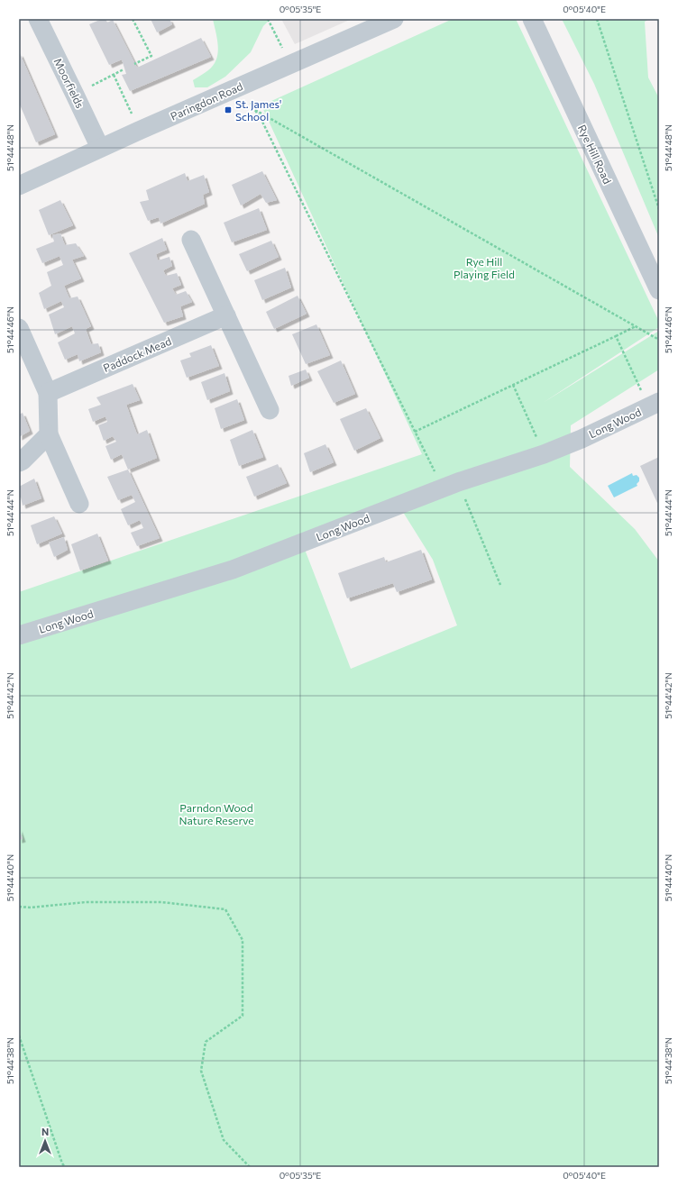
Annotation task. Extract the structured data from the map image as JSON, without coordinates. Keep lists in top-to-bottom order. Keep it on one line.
{"streets":{"street":["Moorfields","Paringdon Road","Rye Hill Road","Paddock Mead","Long Wood"]},"crossings":[["Moorfields","Paringdon Road"]],"parks":["Rye Hill Playing Field","Parndon Wood Nature Reserve"],"places":{"transit":["St. James' School"]},"north":"top","coordinates":["0°05'35\"E","0°05'40\"E","51°44'48\"N","51°44'46\"N","51°44'44\"N","51°44'42\"N","51°44'40\"N","51°44'38\"N"]}
